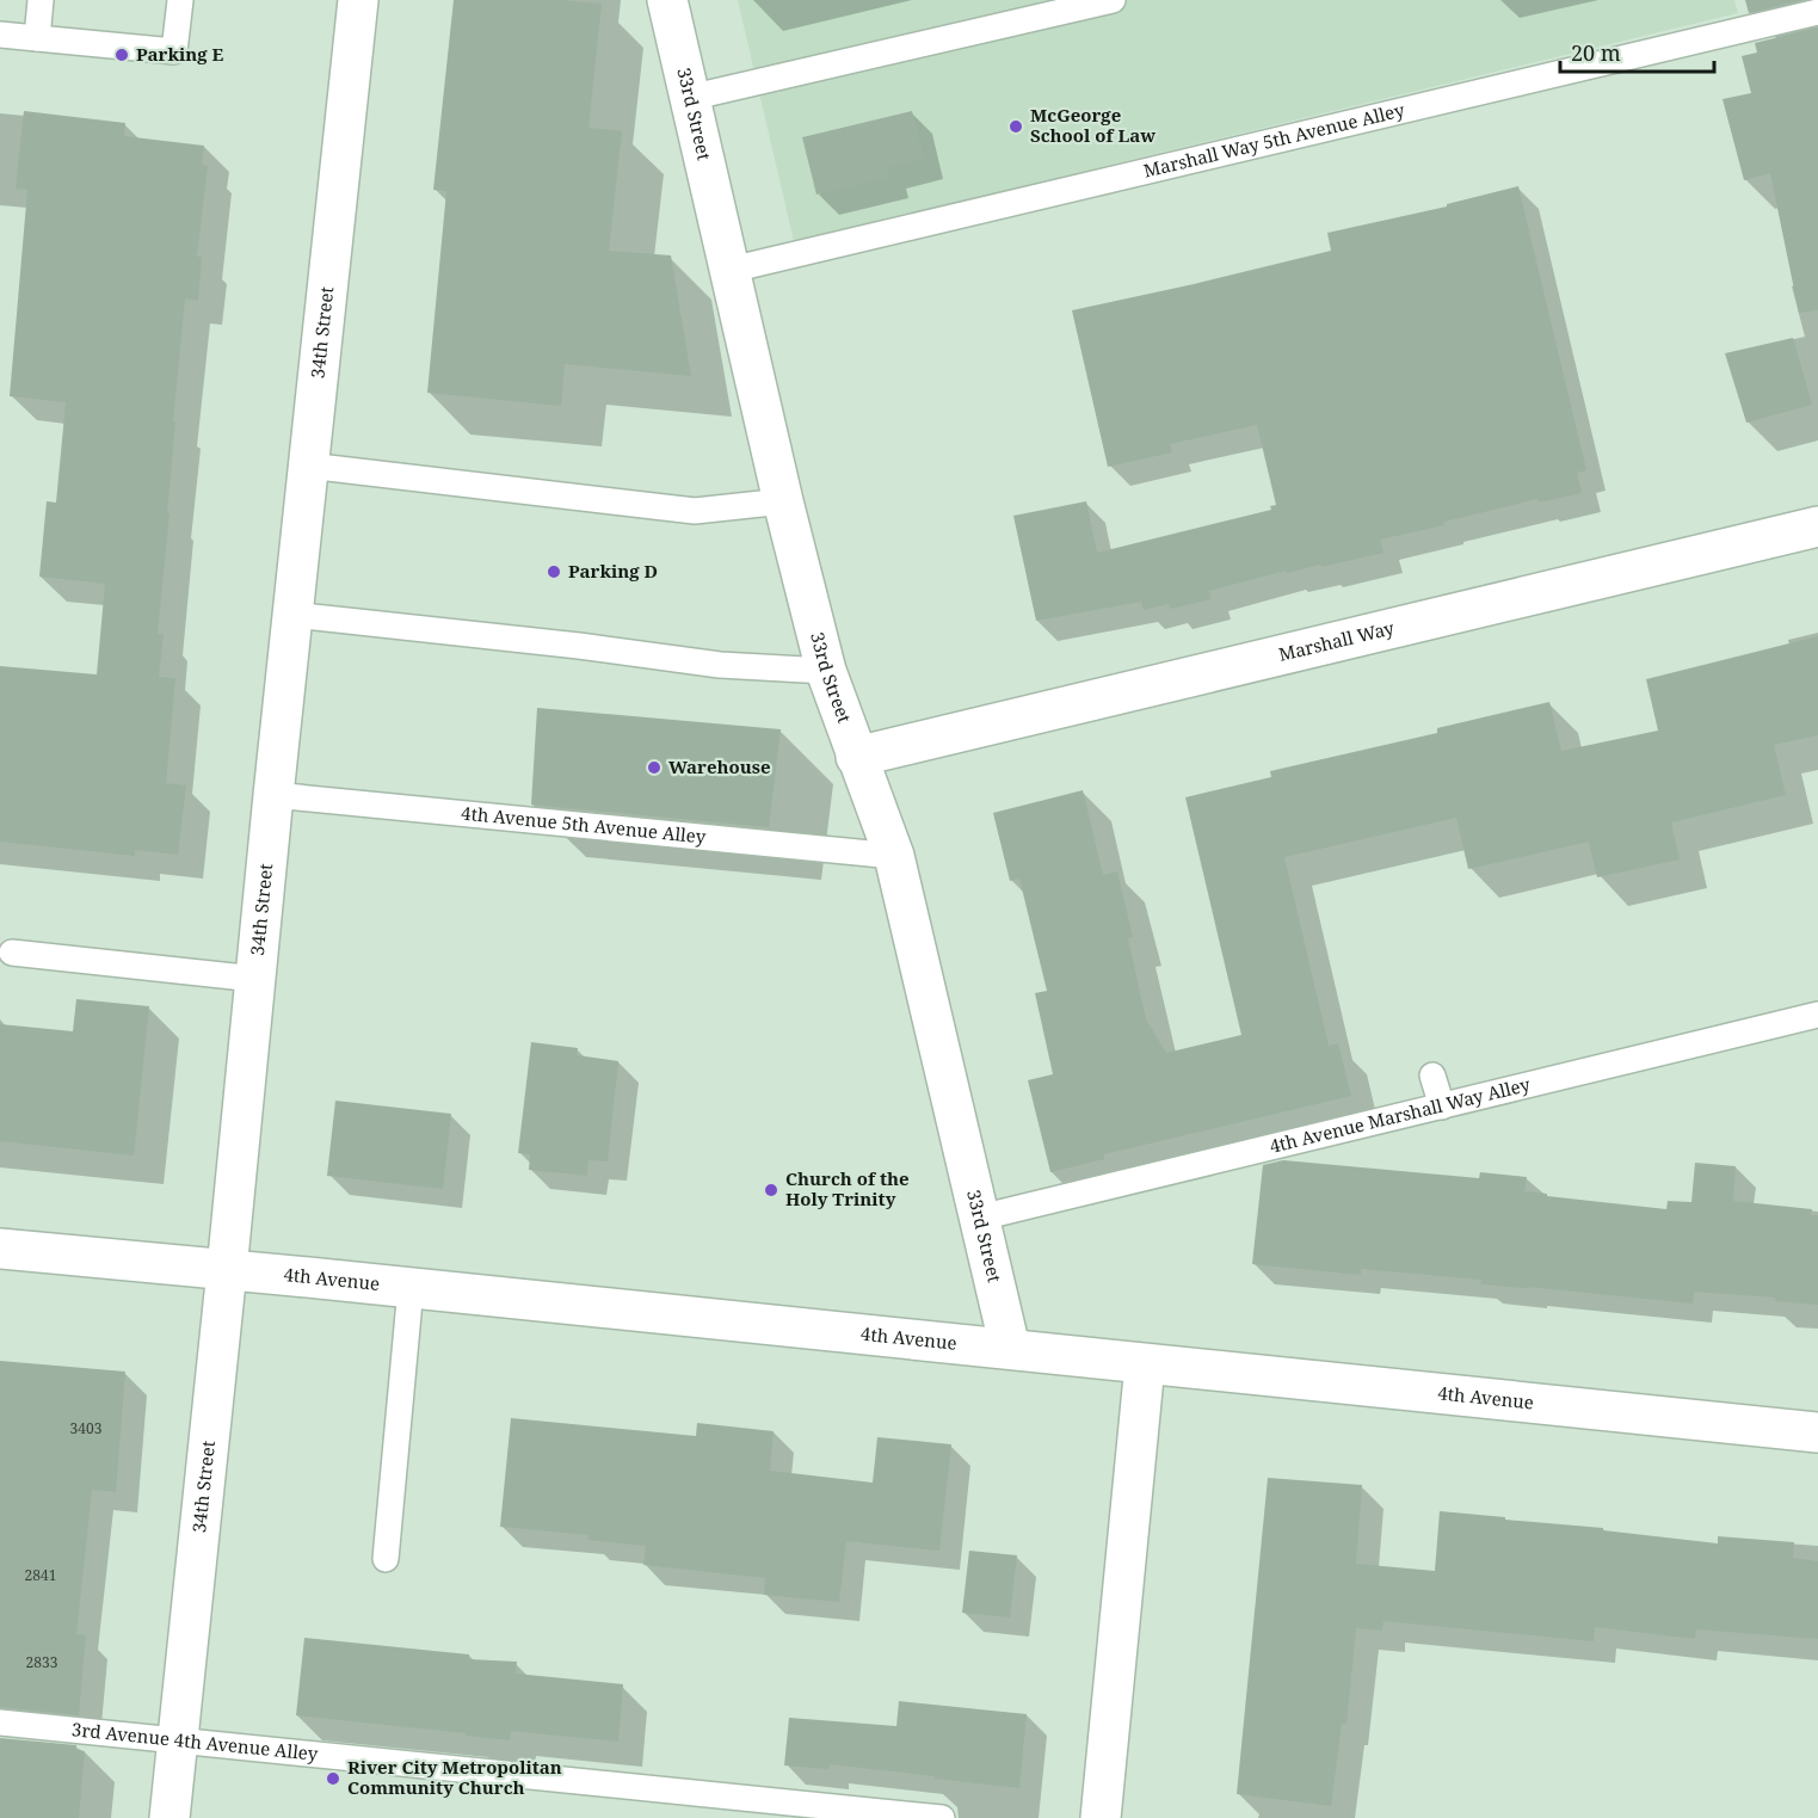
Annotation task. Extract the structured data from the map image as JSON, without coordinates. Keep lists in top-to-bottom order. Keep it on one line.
{"streets":{"street":["33rd Street","34th Street","Marshall Way","4th Avenue"],"lane":["Marshall Way 5th Avenue Alley","4th Avenue 5th Avenue Alley","4th Avenue Marshall Way Alley","3rd Avenue 4th Avenue Alley"]},"crossings":[["33rd Street","Marshall Way 5th Avenue Alley"],["33rd Street","Marshall Way"],["33rd Street","4th Avenue 5th Avenue Alley"],["33rd Street","4th Avenue Marshall Way Alley"],["33rd Street","4th Avenue"],["34th Street","4th Avenue 5th Avenue Alley"],["34th Street","4th Avenue"],["34th Street","3rd Avenue 4th Avenue Alley"]],"places":["Parking E","McGeorge School of Law","Parking D","Warehouse","Church of the Holy Trinity","River City Metropolitan Community Church"],"house_numbers":["3403","2841","2833"],"scale_bar":"20 m"}
